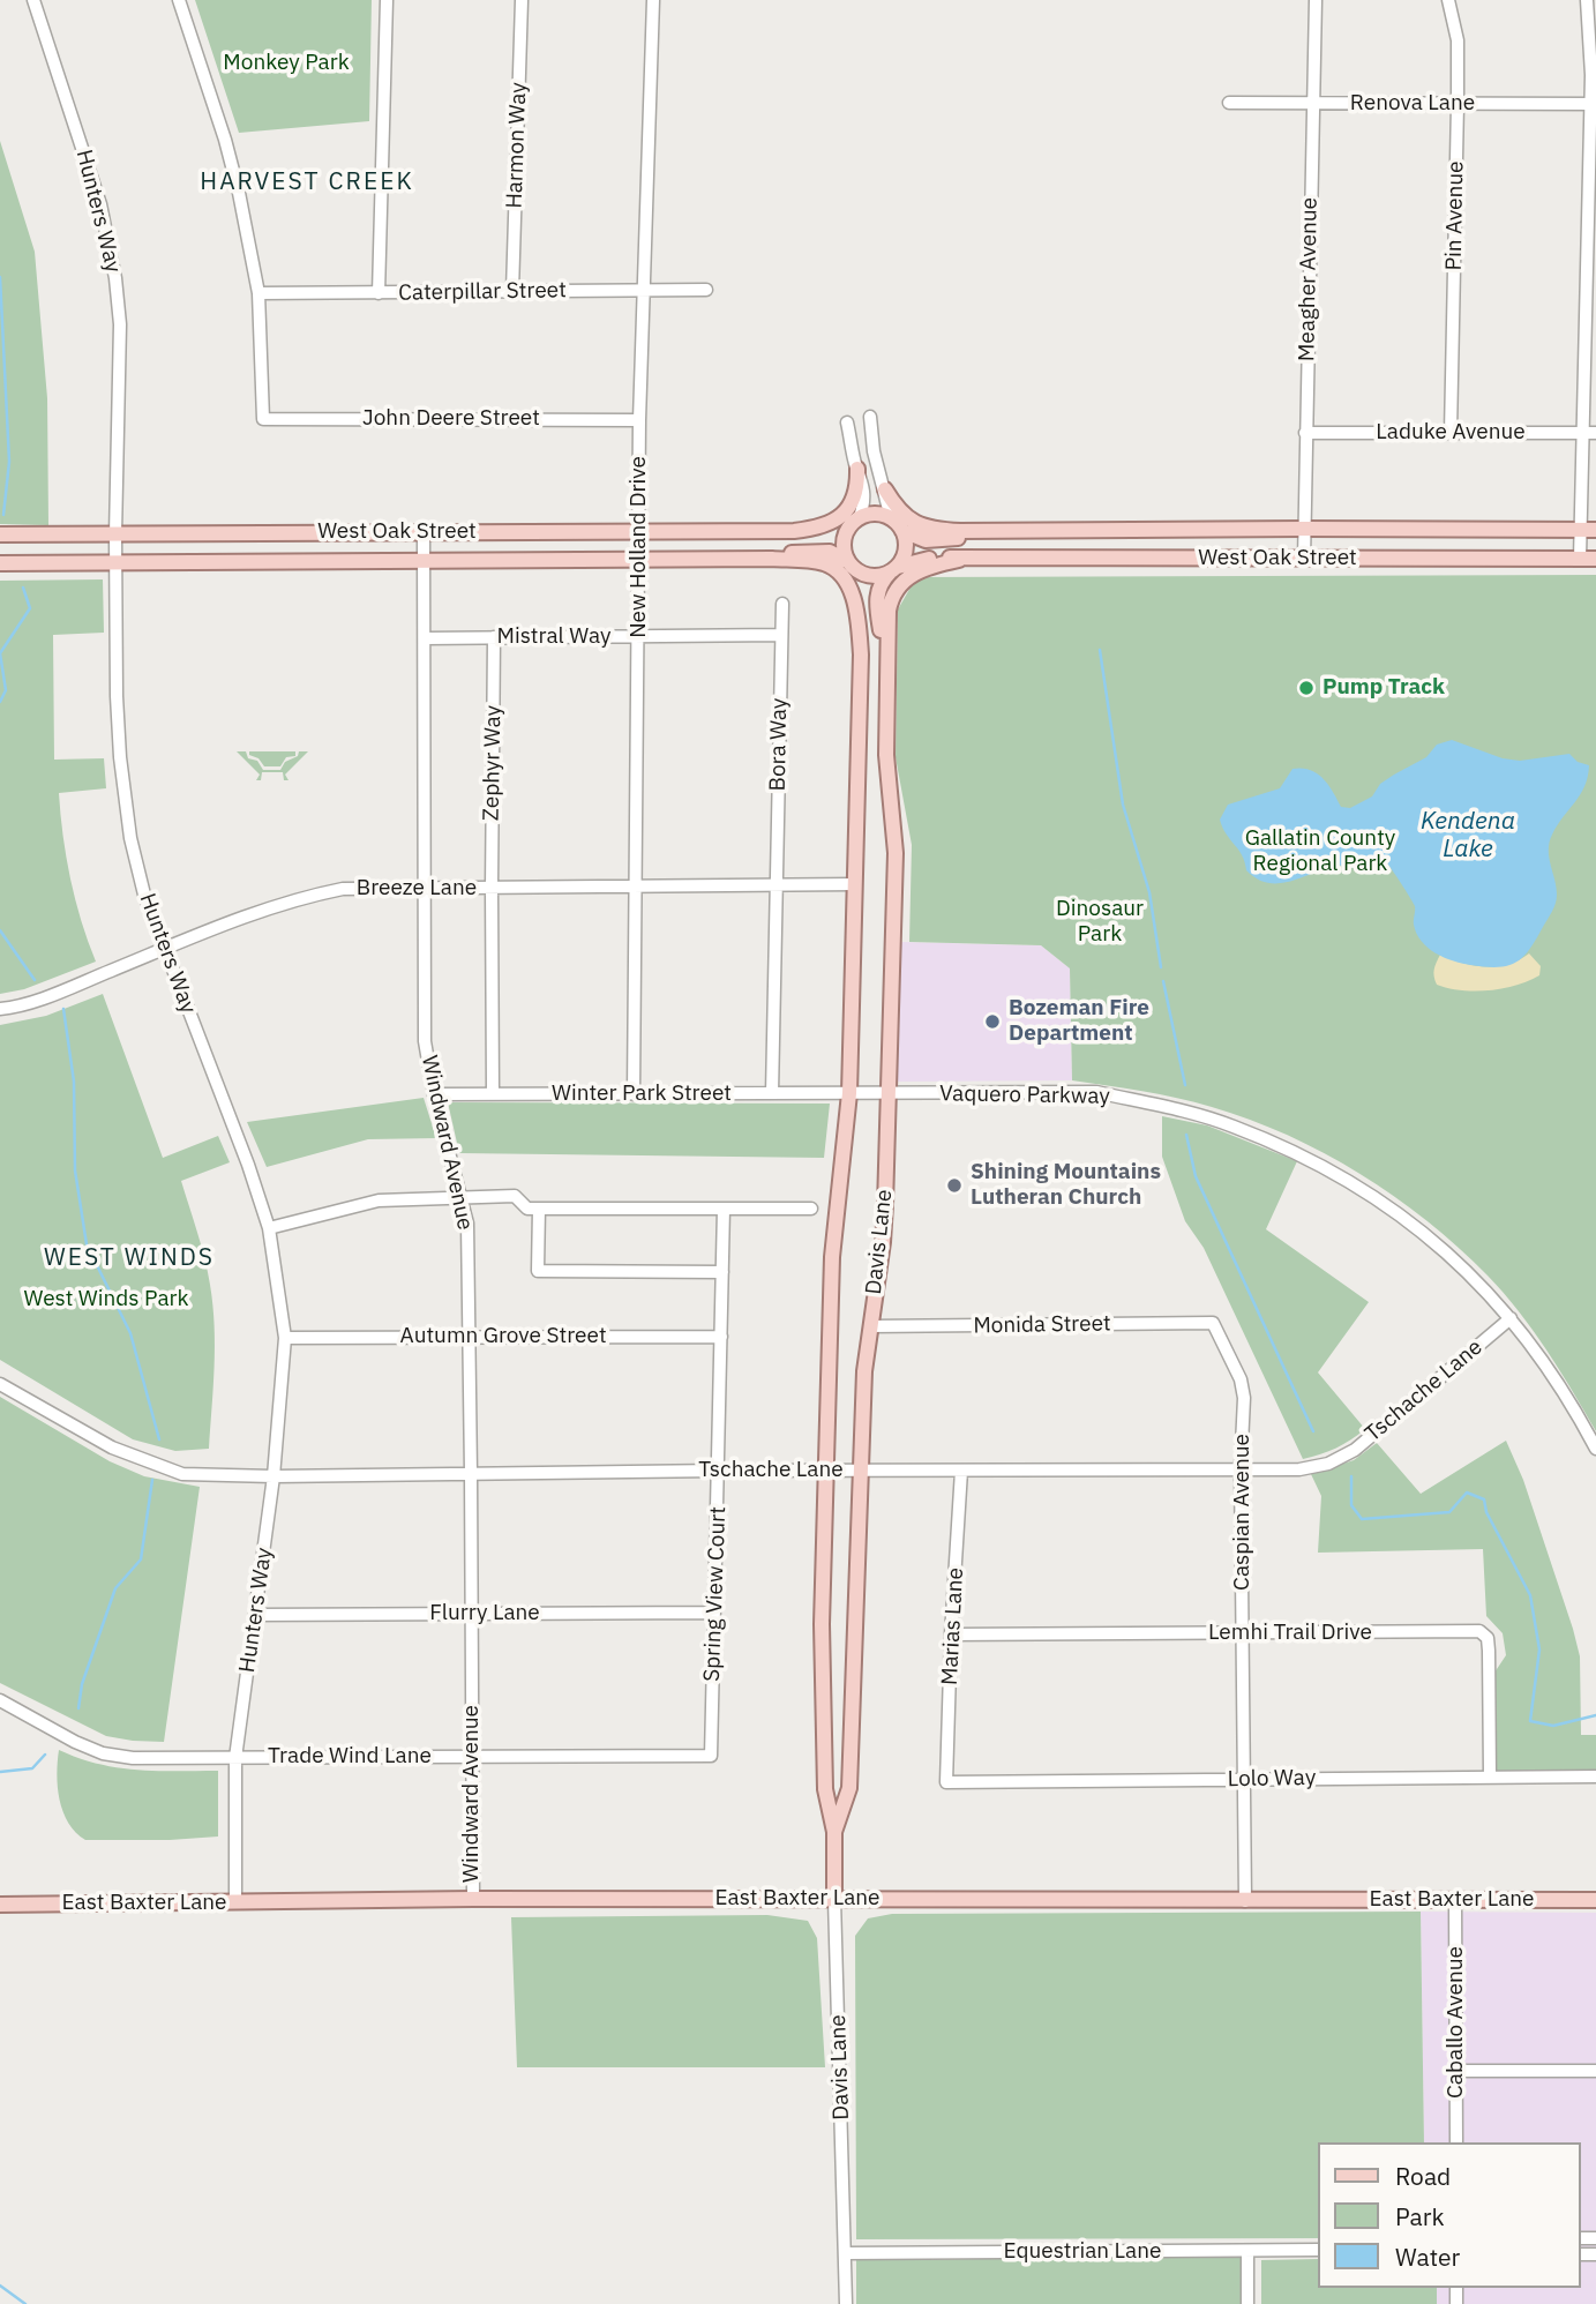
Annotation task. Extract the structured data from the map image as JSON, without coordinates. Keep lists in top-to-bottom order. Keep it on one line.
{"streets":{"main road":["West Oak Street","Davis Lane","East Baxter Lane"],"street":["Renova Lane","Harmon Way","Hunters Way","Pin Avenue","Meagher Avenue","Caterpillar Street","John Deere Street","Laduke Avenue","New Holland Drive","Mistral Way","Bora Way","Zephyr Way","Breeze Lane","Winter Park Street","Vaquero Parkway","Windward Avenue","Monida Street","Autumn Grove Street","Tschache Lane","Caspian Avenue","Spring View Court","Flurry Lane","Marias Lane","Lemhi Trail Drive","Trade Wind Lane","Lolo Way","Caballo Avenue","Equestrian Lane"]},"crossings":[["Renova Lane","Pin Avenue"],["Renova Lane","Meagher Avenue"],["Harmon Way","Caterpillar Street"],["Hunters Way","West Oak Street"],["Hunters Way","Breeze Lane"],["Hunters Way","Autumn Grove Street"],["Hunters Way","Tschache Lane"],["Hunters Way","Flurry Lane"],["Hunters Way","Trade Wind Lane"],["Hunters Way","East Baxter Lane"],["Pin Avenue","Laduke Avenue"],["Meagher Avenue","Laduke Avenue"],["Meagher Avenue","West Oak Street"],["Caterpillar Street","John Deere Street"],["Caterpillar Street","New Holland Drive"],["John Deere Street","New Holland Drive"],["West Oak Street","New Holland Drive"],["West Oak Street","Windward Avenue"],["New Holland Drive","Mistral Way"],["New Holland Drive","Breeze Lane"],["New Holland Drive","Winter Park Street"],["Mistral Way","Bora Way"],["Mistral Way","Zephyr Way"],["Mistral Way","Windward Avenue"],["Bora Way","Breeze Lane"],["Bora Way","Winter Park Street"],["Zephyr Way","Breeze Lane"],["Zephyr Way","Winter Park Street"],["Breeze Lane","Windward Avenue"],["Breeze Lane","Davis Lane"],["Winter Park Street","Vaquero Parkway"],["Winter Park Street","Windward Avenue"],["Winter Park Street","Davis Lane"],["Vaquero Parkway","Davis Lane"],["Vaquero Parkway","Tschache Lane"],["Windward Avenue","Autumn Grove Street"],["Windward Avenue","Tschache Lane"],["Windward Avenue","Flurry Lane"],["Windward Avenue","Trade Wind Lane"],["Windward Avenue","East Baxter Lane"],["Davis Lane","Monida Street"],["Davis Lane","Tschache Lane"],["Davis Lane","East Baxter Lane"],["Davis Lane","Equestrian Lane"],["Monida Street","Caspian Avenue"],["Autumn Grove Street","Spring View Court"],["Tschache Lane","Caspian Avenue"],["Tschache Lane","Spring View Court"],["Tschache Lane","Marias Lane"],["Caspian Avenue","Lemhi Trail Drive"],["Caspian Avenue","Lolo Way"],["Caspian Avenue","East Baxter Lane"],["Spring View Court","Flurry Lane"],["Spring View Court","Trade Wind Lane"],["Marias Lane","Lemhi Trail Drive"],["Marias Lane","Lolo Way"],["Lemhi Trail Drive","Lolo Way"],["East Baxter Lane","Caballo Avenue"]],"districts":["HARVEST CREEK","WEST WINDS"],"water":["Kendena Lake"],"parks":["Monkey Park","Gallatin County Regional Park","Dinosaur Park","West Winds Park"],"places":["Pump Track","Bozeman Fire Department","Shining Mountains Lutheran Church"],"legend":["Road","Park","Water"]}
